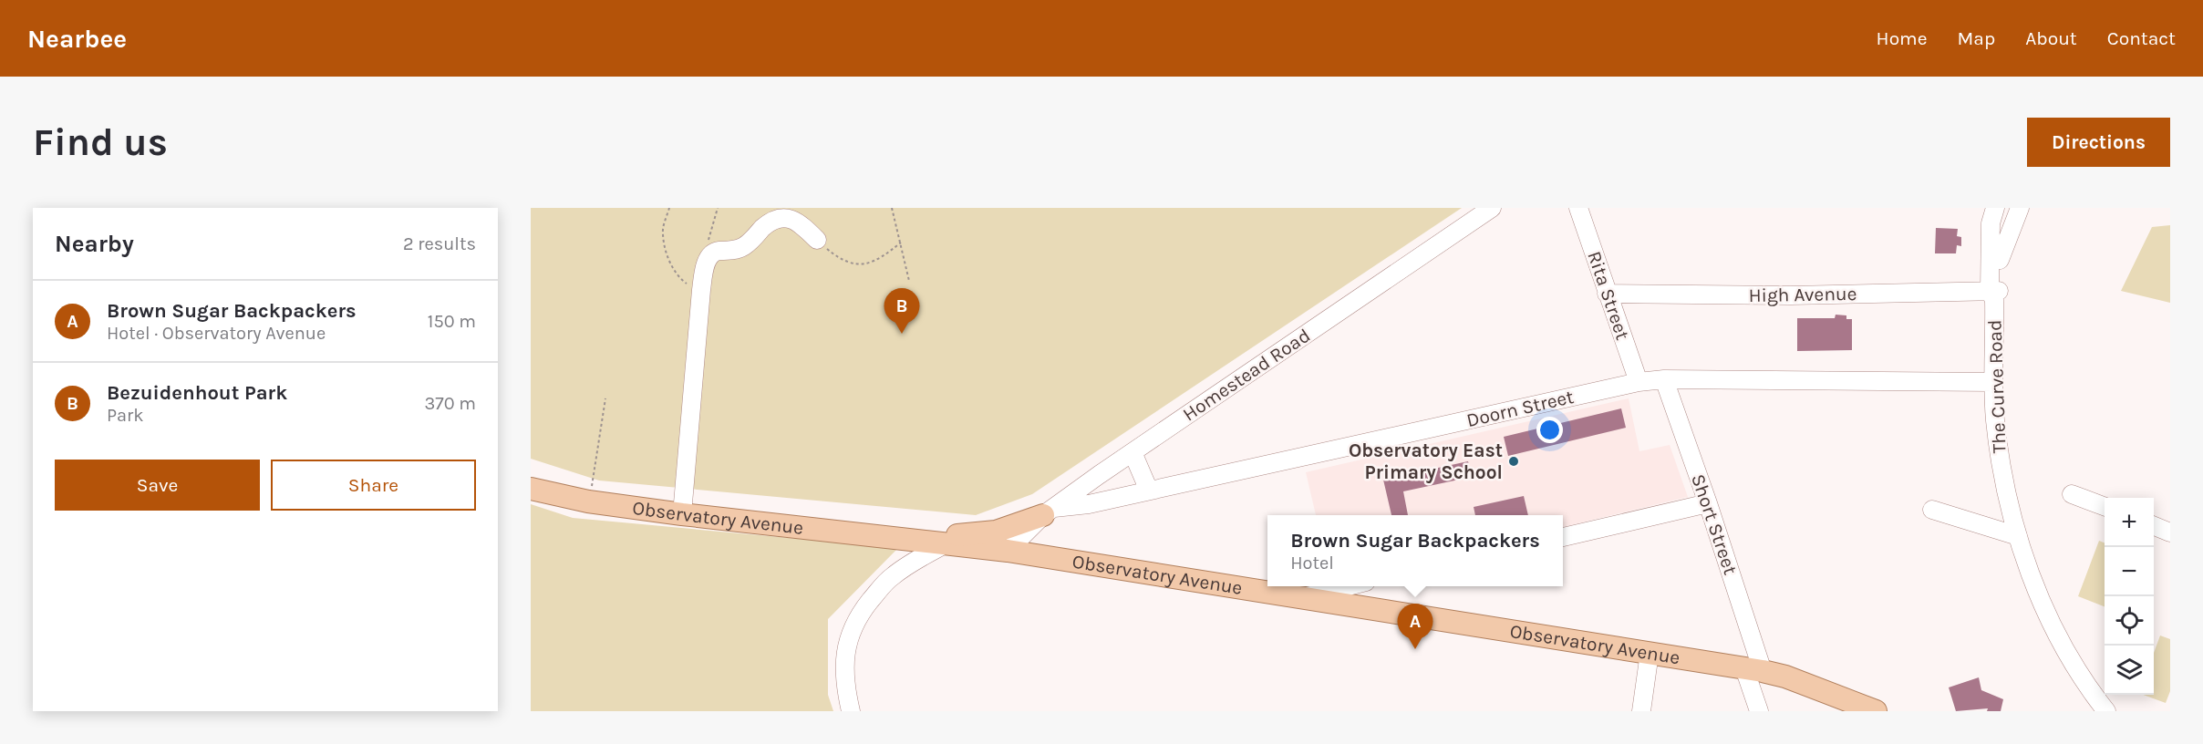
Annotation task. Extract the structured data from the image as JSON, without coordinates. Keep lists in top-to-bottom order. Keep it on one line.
{"streets":{"main road":["Observatory Avenue"],"street":["High Avenue","Rita Street","Homestead Road","The Curve Road","Doorn Street","Short Street"]},"crossings":[["High Avenue","Rita Street"],["High Avenue","The Curve Road"],["Rita Street","Doorn Street"],["Homestead Road","Doorn Street"],["Homestead Road","Observatory Avenue"],["The Curve Road","Doorn Street"],["Doorn Street","Short Street"],["Observatory Avenue","Short Street"]],"places":["Observatory East Primary School"],"page":{"header":"Nearbee","nav":["Home","Map","About","Contact"],"buttons":["Directions",["Save","Share"]],"title":"Find us","heading":["Nearby","2 results"],"list":[{"mark":"A","name":"Brown Sugar Backpackers","note":"Hotel · Observatory Avenue","value":"150 m"},{"mark":"B","name":"Bezuidenhout Park","note":"Park","value":"370 m"}],"pins":["B","A"],"map_buttons":["+","−"],"popup":["Brown Sugar Backpackers","Hotel"]}}
